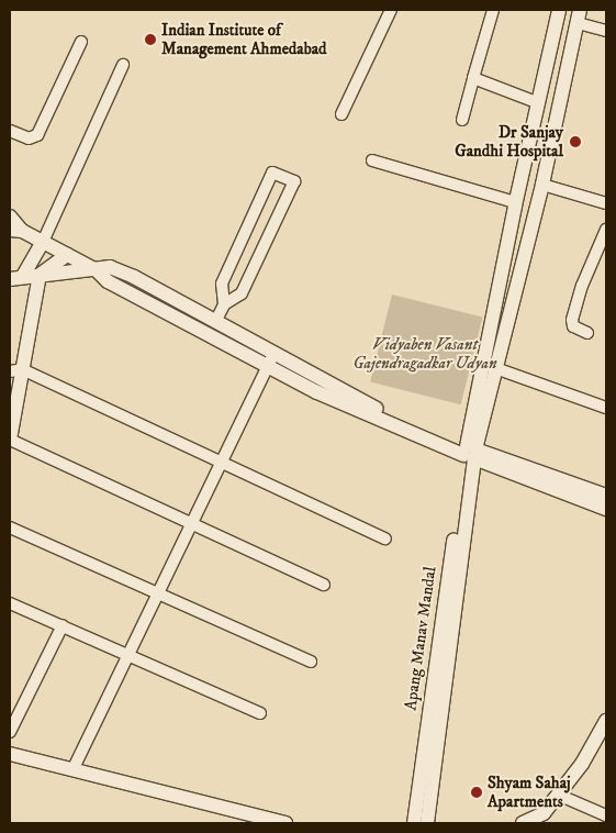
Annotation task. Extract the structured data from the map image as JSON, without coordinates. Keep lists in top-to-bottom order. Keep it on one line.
{"streets":{"street":["Apang Manav Mandal"]},"parks":["Vidyaben Vasant Gajendragadkar Udyan"],"places":["Indian Institute of Management Ahmedabad","Dr Sanjay Gandhi Hospital","Shyam Sahaj Apartments"]}
